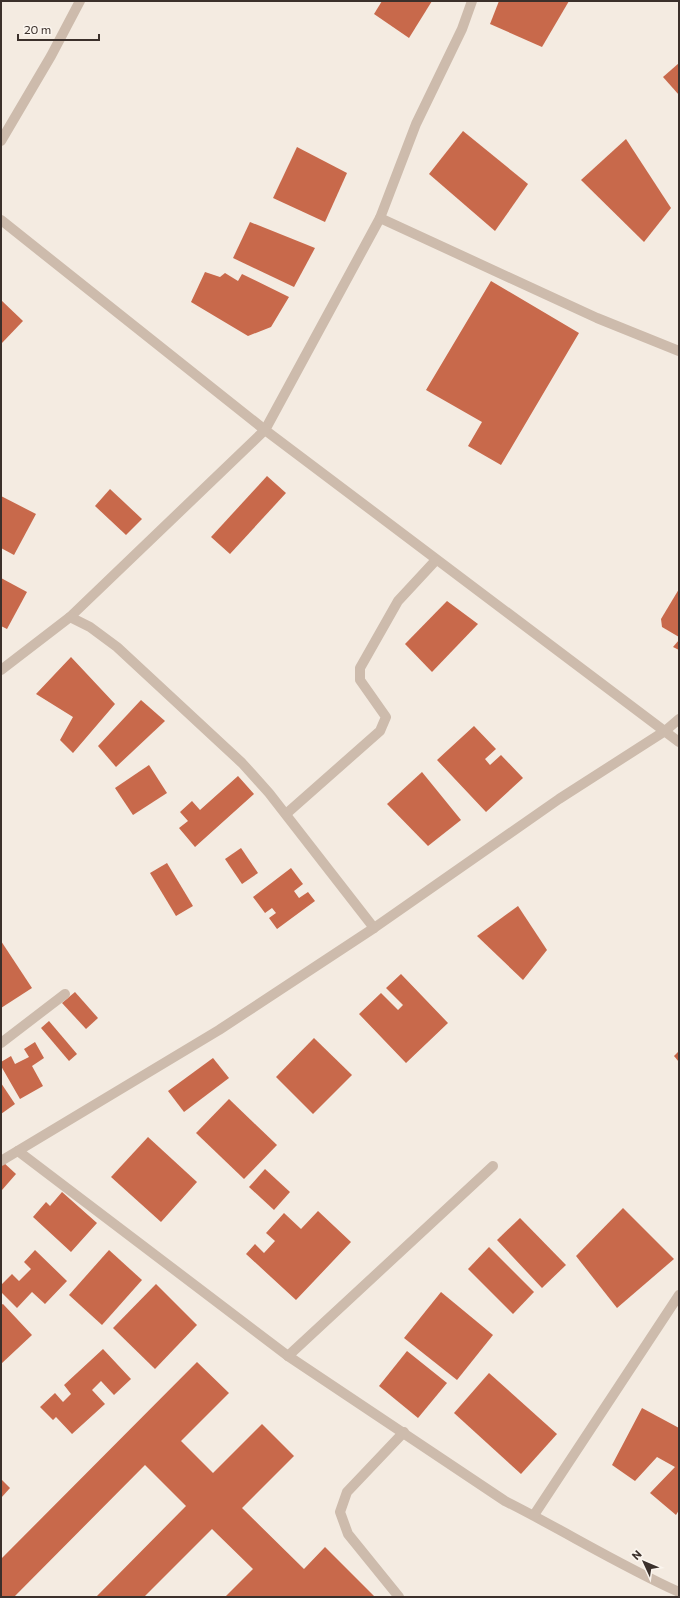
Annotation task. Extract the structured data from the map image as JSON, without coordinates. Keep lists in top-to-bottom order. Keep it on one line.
{"scale_bar":"20 m","north":"top left"}
